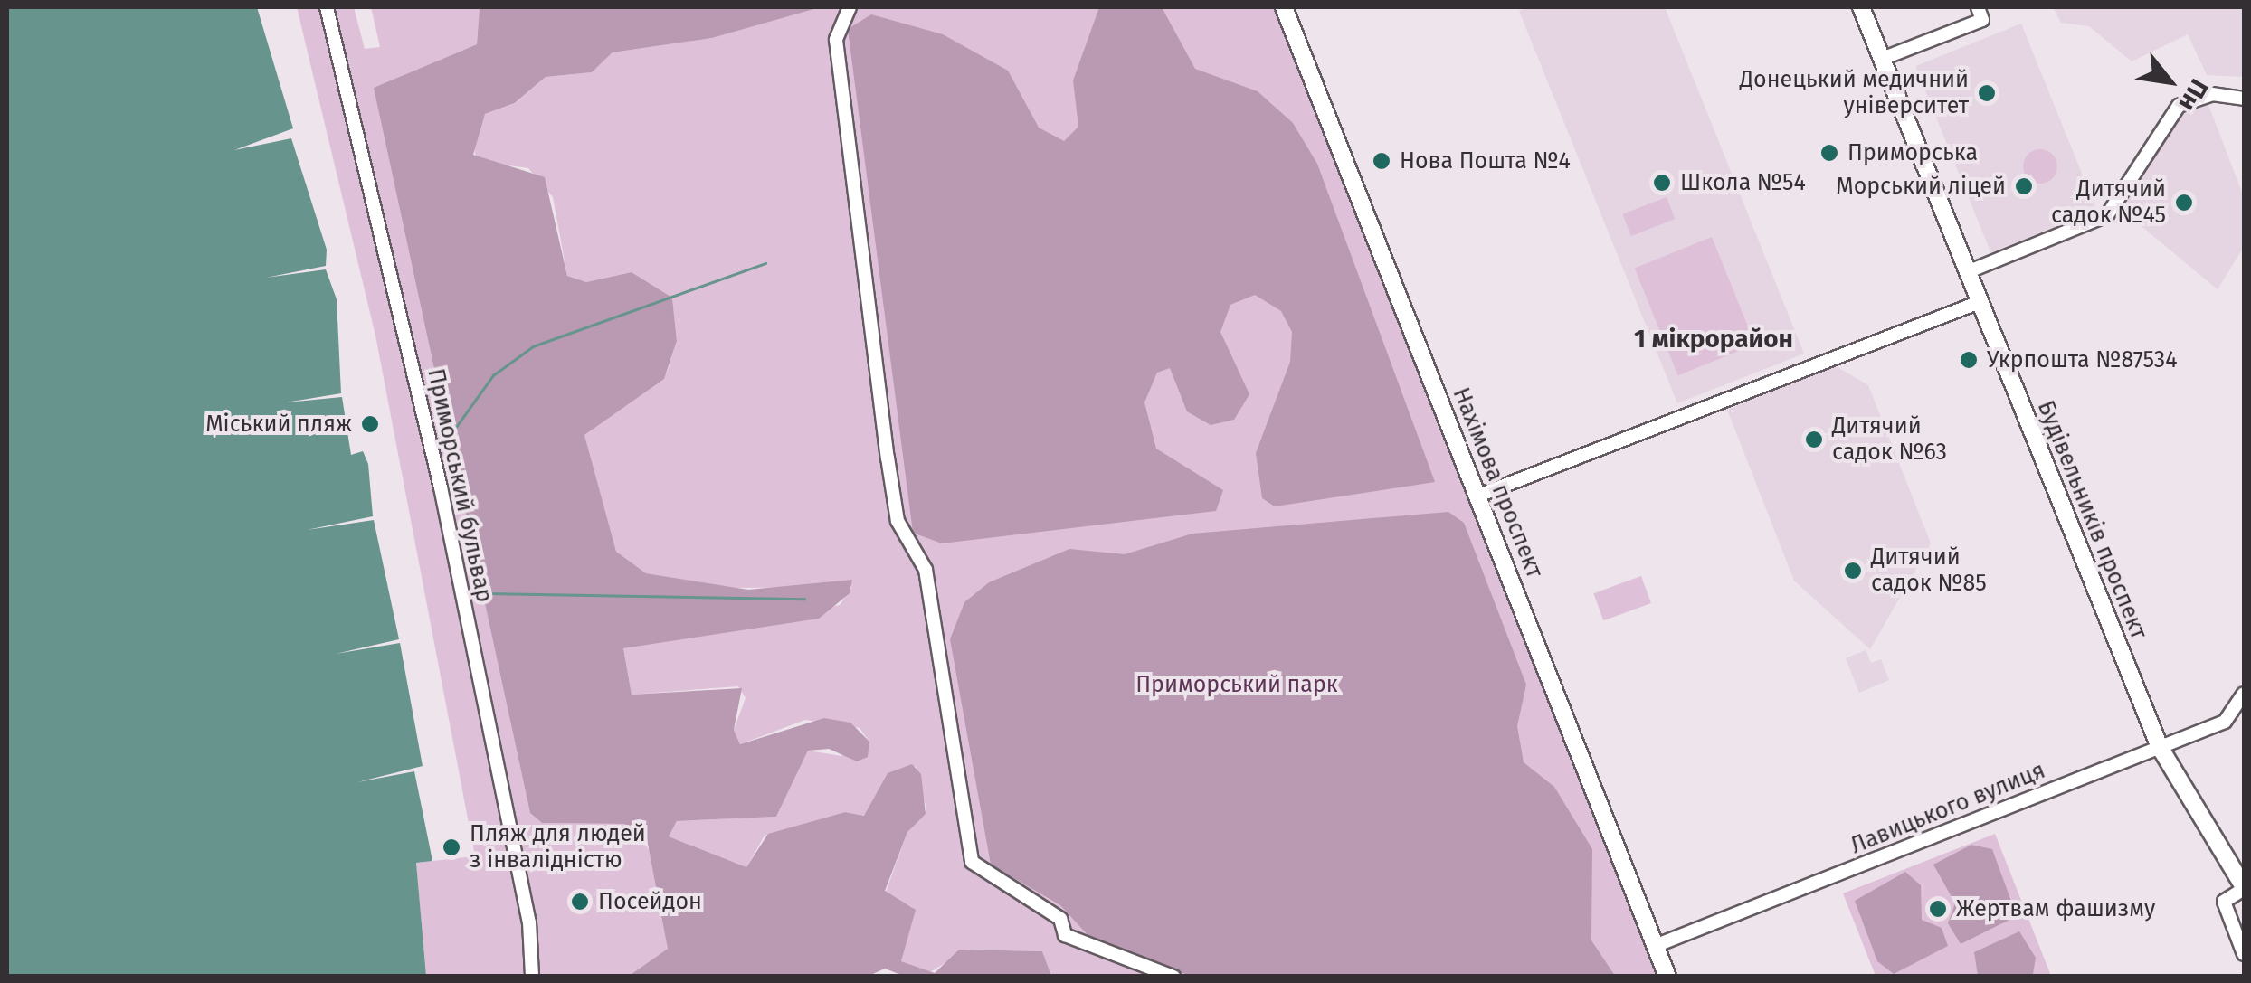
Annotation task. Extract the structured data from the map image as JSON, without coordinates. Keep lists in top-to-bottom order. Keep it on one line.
{"streets":{"main road":["Нахімова проспект","Будівельників проспект"],"street":["Приморський бульвар","Лавицького вулиця"]},"crossings":[["Нахімова проспект","Лавицького вулиця"],["Будівельників проспект","Лавицького вулиця"]],"districts":["1 мікрорайон"],"parks":["Приморський парк"],"places":["Донецький медичний університет","Приморська","Нова Пошта №4","Школа №54","Морський ліцей","Дитячий садок №45","Укрпошта №87534","Міський пляж","Дитячий садок №63","Дитячий садок №85","Пляж для людей з інвалідністю","Посейдон","Жертвам фашизму"],"north":"bottom right"}
